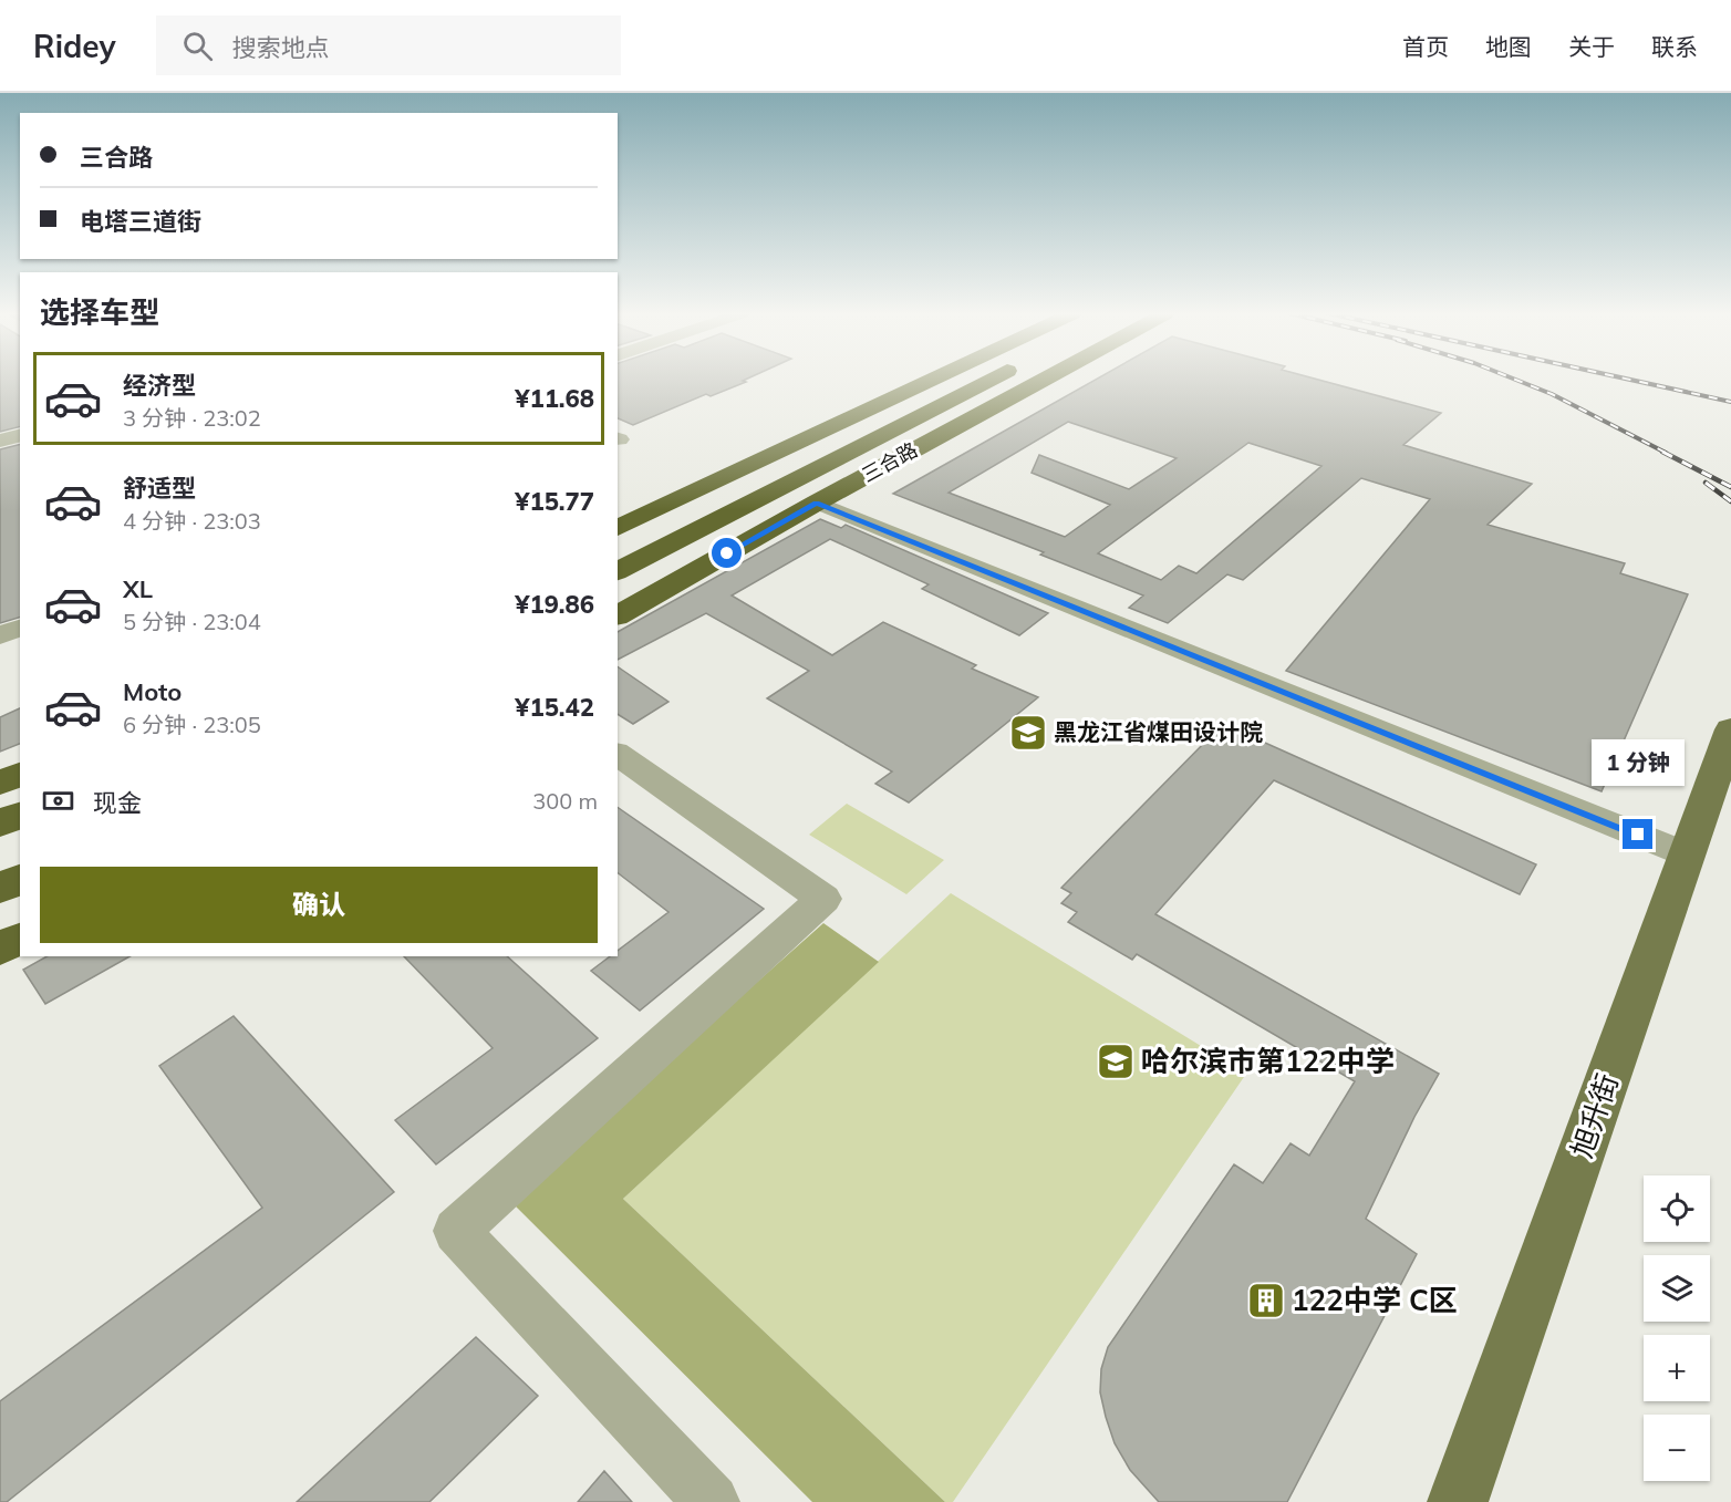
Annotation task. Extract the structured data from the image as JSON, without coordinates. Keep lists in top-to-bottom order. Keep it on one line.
{"streets":{"highway":["三合路"],"main road":["旭升街"]},"places":{"school or university":["黑龙江省煤田设计院","哈尔滨市第122中学"],"building":["122中学 C区"]},"page":{"header":"Ridey","search":"搜索地点","nav":["首页","地图","关于","联系"],"banner":["三合路","电塔三道街"],"heading":"选择车型","list":[{"name":"经济型","note":"3 分钟 · 23:02","value":"¥11.68"},{"name":"舒适型","note":"4 分钟 · 23:03","value":"¥15.77"},{"name":"XL","note":"5 分钟 · 23:04","value":"¥19.86"},{"name":"Moto","note":"6 分钟 · 23:05","value":"¥15.42"}],"bubble":"1 分钟","pay":["现金","300 m"],"buttons":"确认","map_buttons":["+","−"]}}
